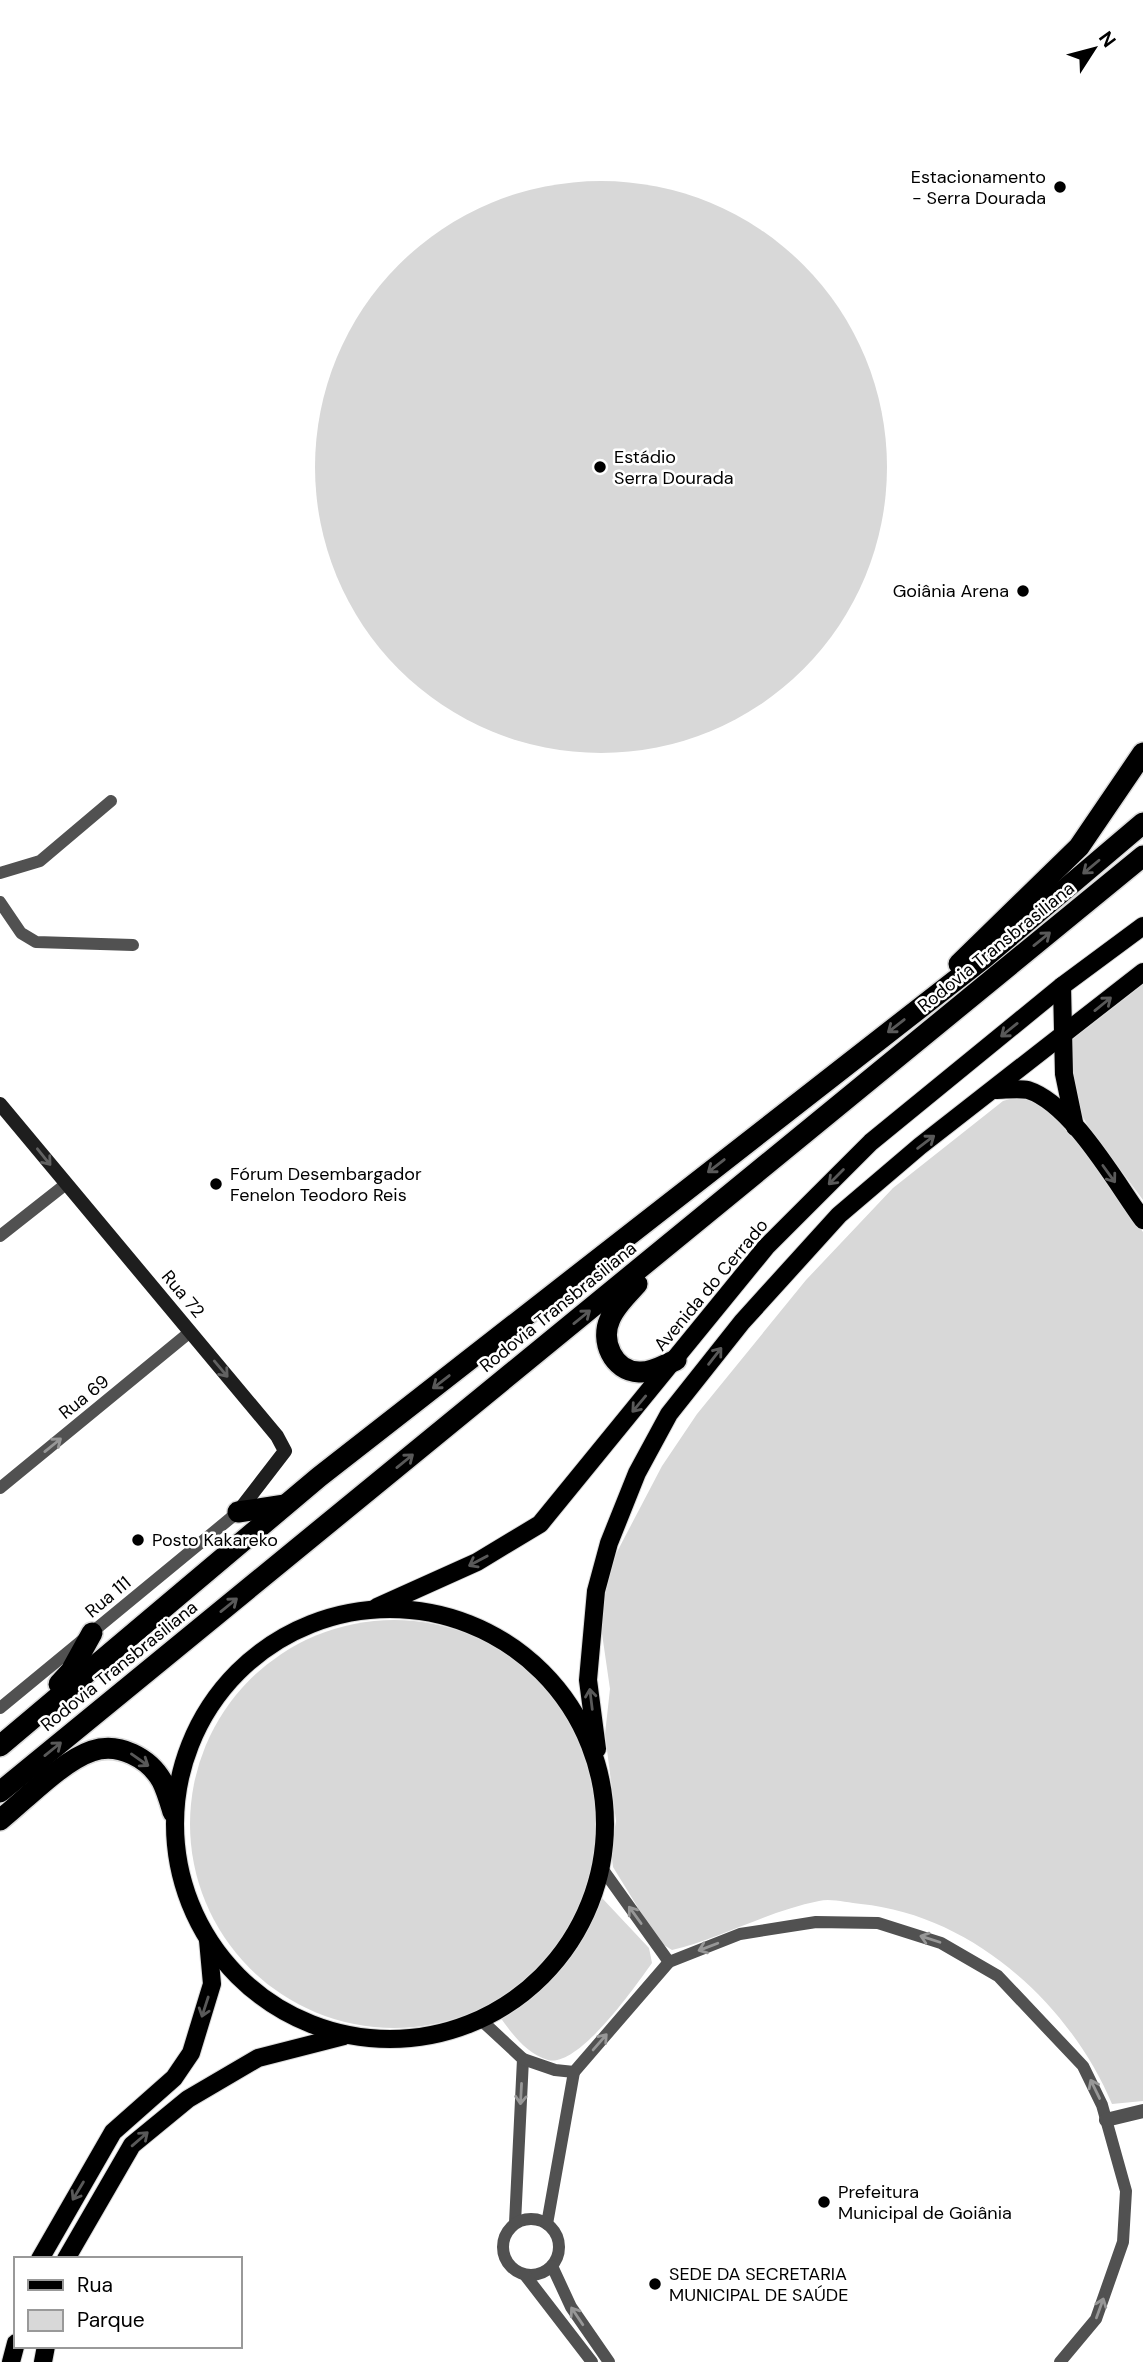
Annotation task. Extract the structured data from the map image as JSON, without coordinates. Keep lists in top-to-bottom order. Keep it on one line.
{"streets":{"highway":["Rodovia Transbrasiliana"],"main road":["Avenida do Cerrado","Rua 72"],"street":["Rua 69","Rua 111"]},"crossings":[["Rua 72","Rua 69"],["Rua 72","Rua 111"]],"one_way":["Rua 72","Rua 69"],"places":["Estacionamento - Serra Dourada","Estádio Serra Dourada","Goiânia Arena","Fórum Desembargador Fenelon Teodoro Reis","Posto Kakareko","Prefeitura Municipal de Goiânia","SEDE DA SECRETARIA MUNICIPAL DE SAÚDE"],"legend":["Rua","Parque"],"north":"top right"}
